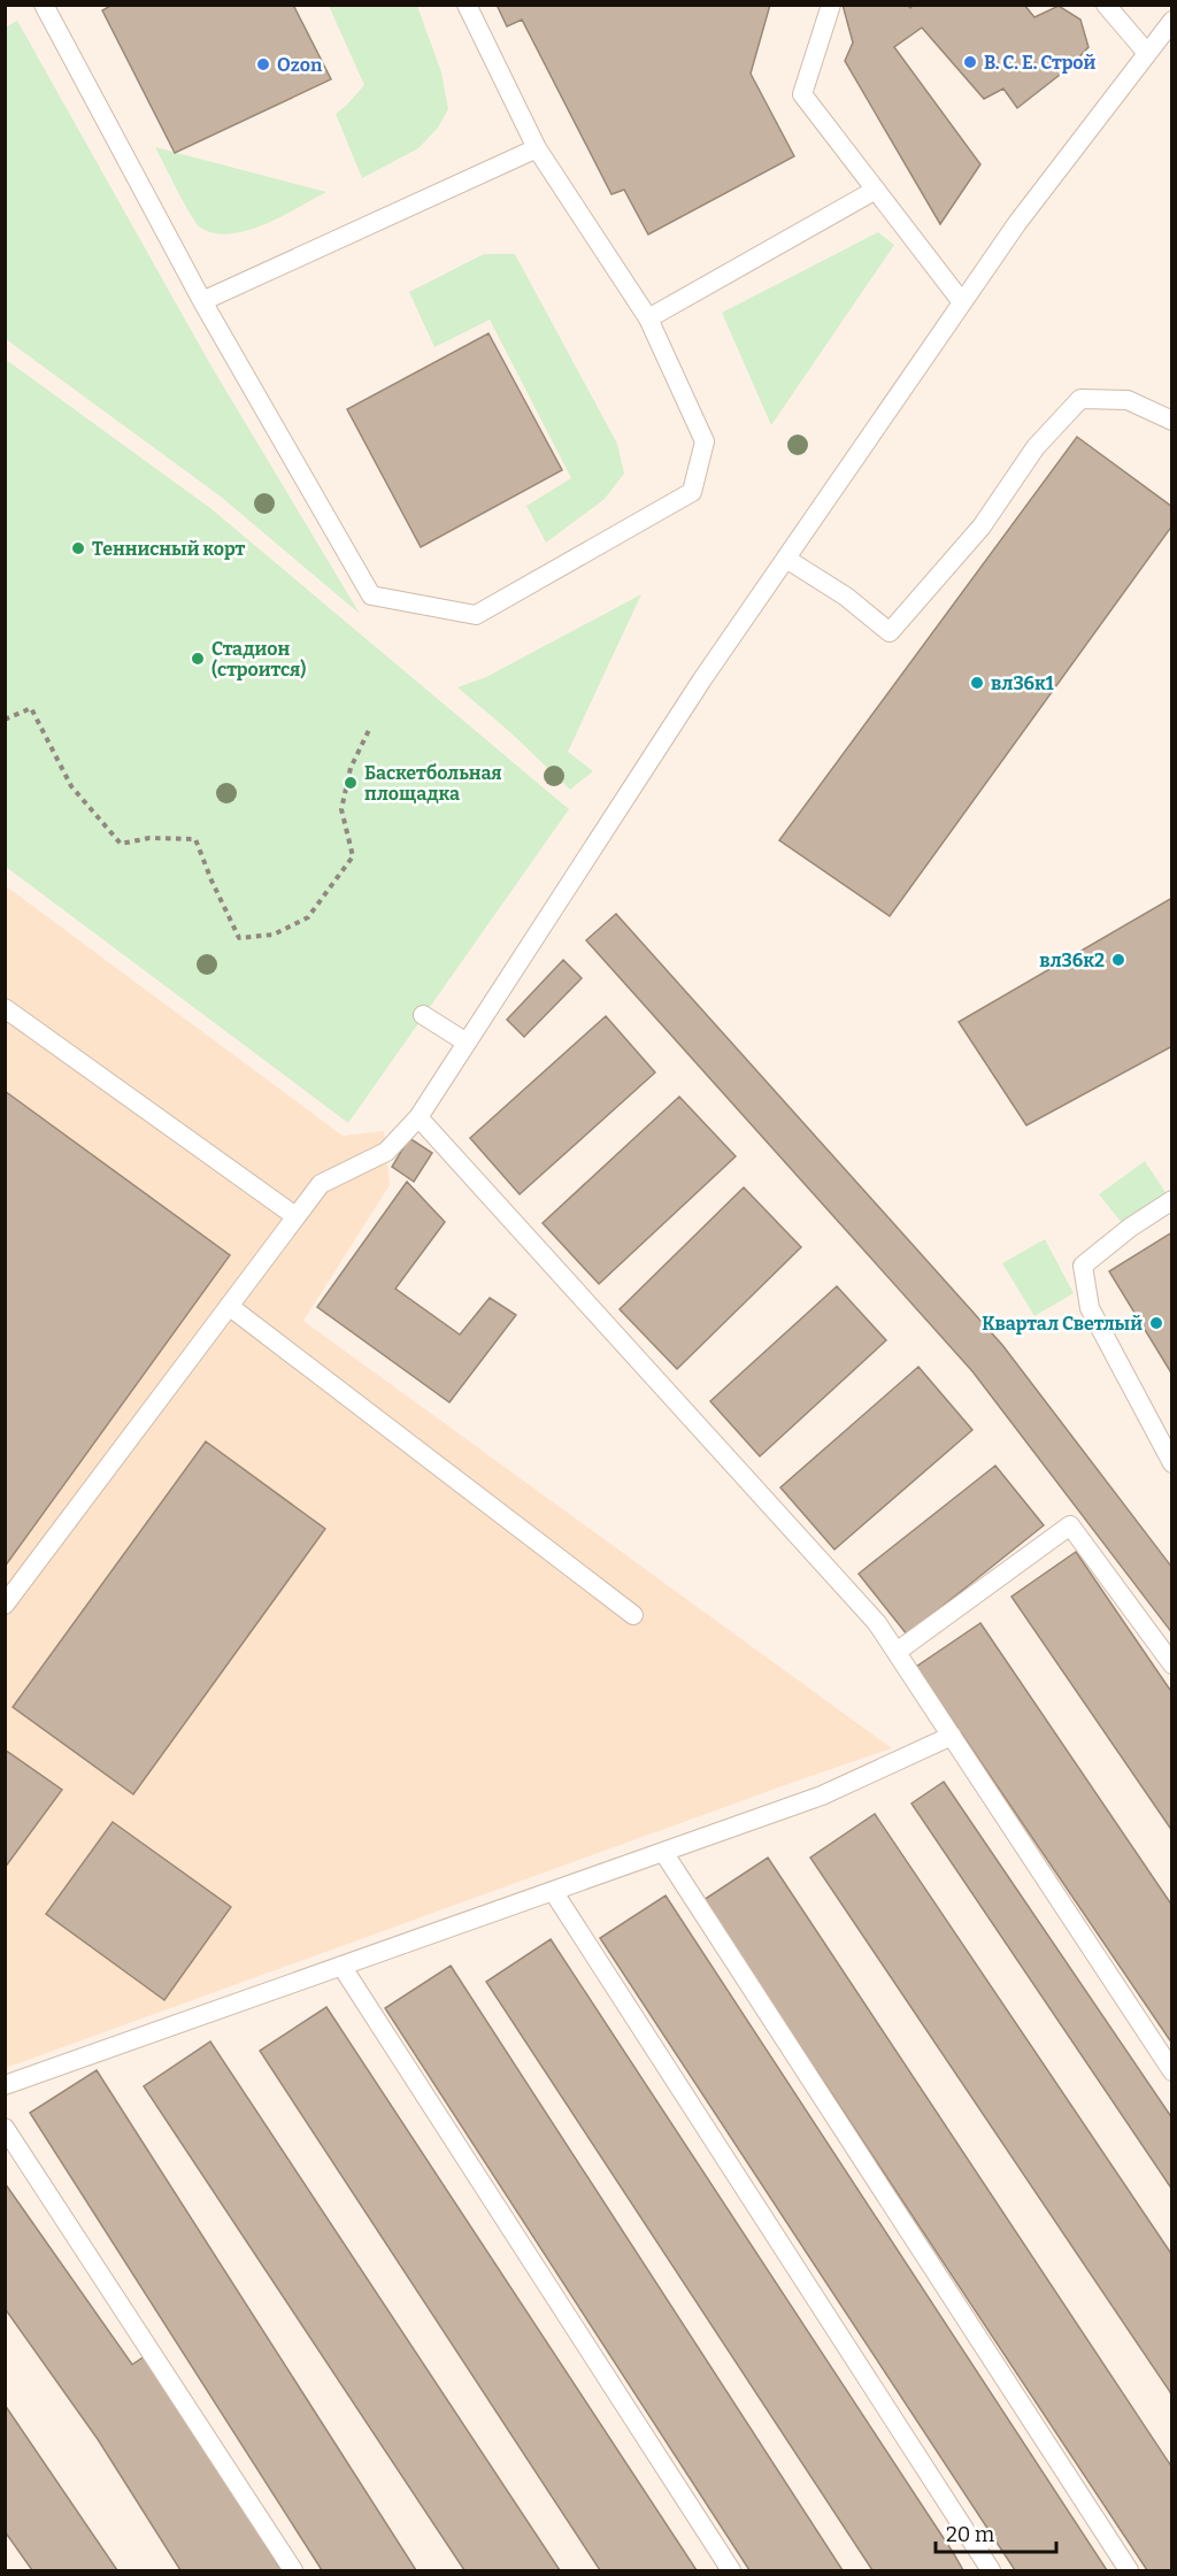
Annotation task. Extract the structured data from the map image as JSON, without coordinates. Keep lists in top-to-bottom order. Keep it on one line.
{"places":["В. С. Е. Строй","Ozon","Теннисный корт","Стадион (строится)","вл36к1","Баскетбольная площадка","вл36к2","Квартал Светлый"],"scale_bar":"20 m"}
